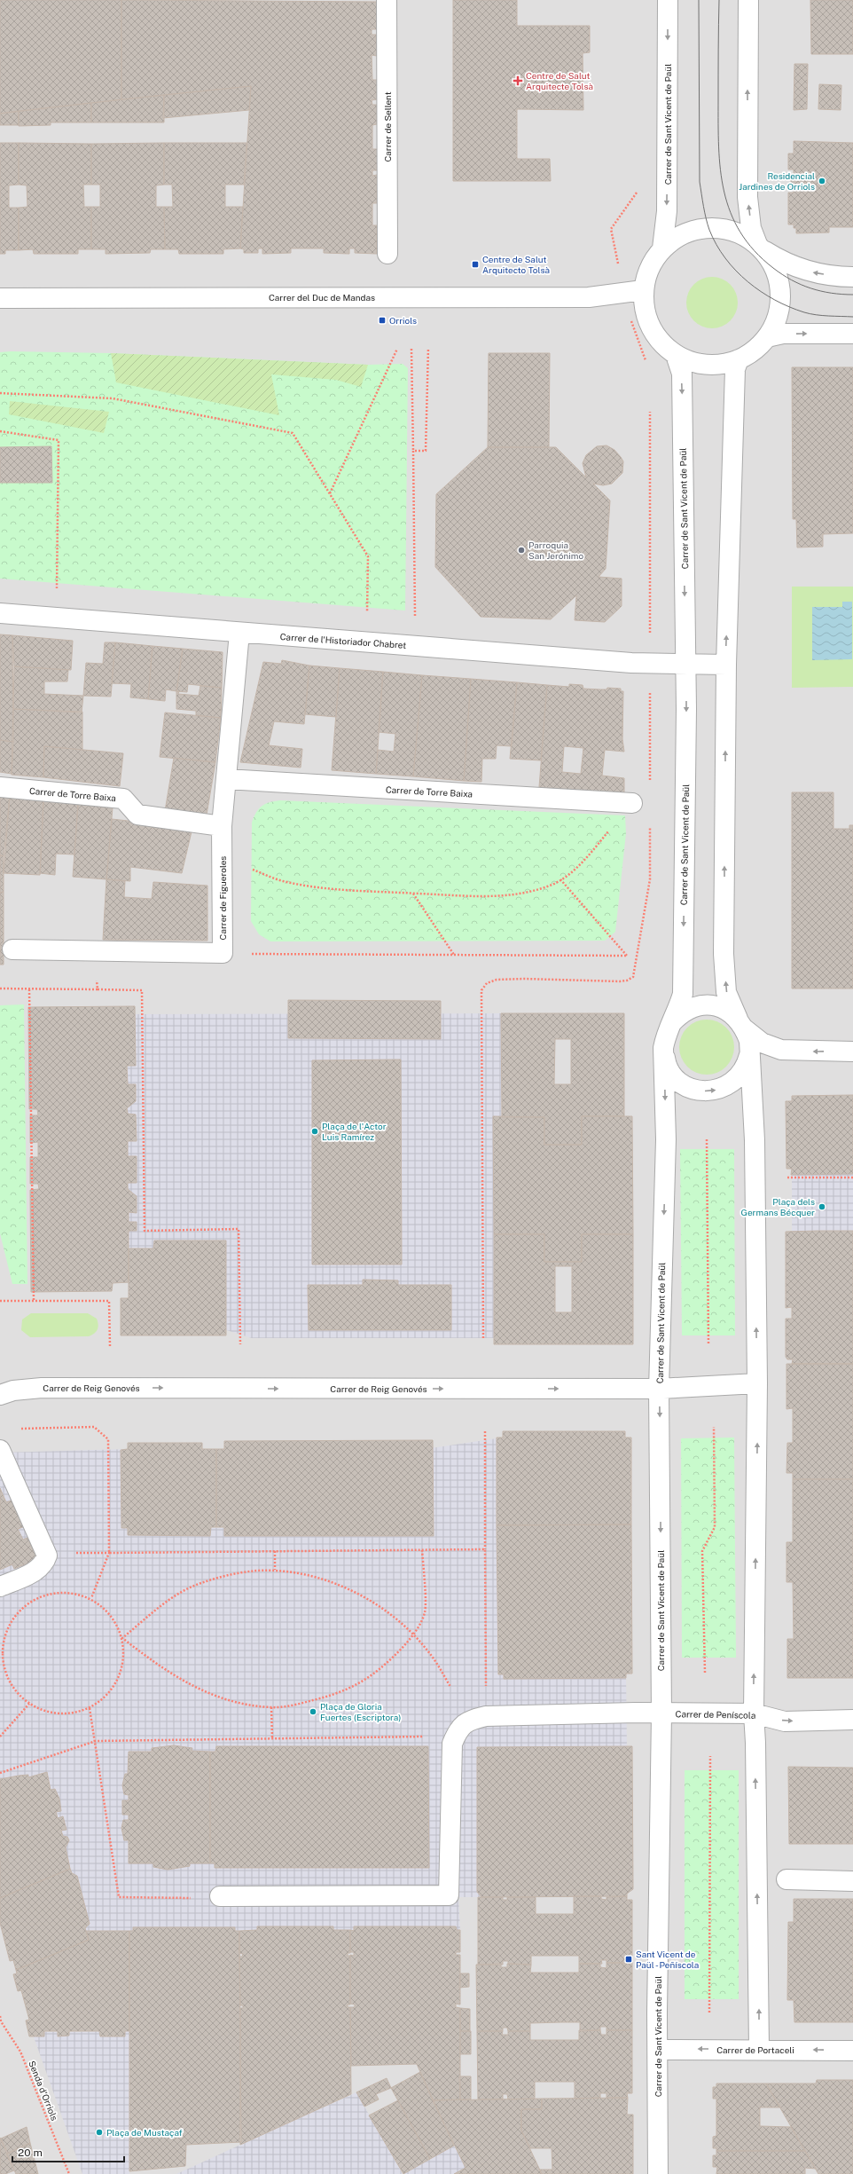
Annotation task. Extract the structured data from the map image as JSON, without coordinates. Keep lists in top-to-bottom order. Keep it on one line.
{"streets":{"street":["Carrer de Sant Vicent de Paül","Carrer de Sellent","Carrer del Duc de Mandas","Carrer de l'Historiador Chabret","Carrer de Torre Baixa","Carrer de Figueroles","Carrer de Reig Genovés","Carrer de Peníscola","Carrer de Portaceli"],"path":["Senda d'Orriols"]},"crossings":[["Carrer de Sant Vicent de Paül","Carrer de l'Historiador Chabret"],["Carrer de Sant Vicent de Paül","Carrer de Reig Genovés"],["Carrer de Sant Vicent de Paül","Carrer de Peníscola"],["Carrer de Sant Vicent de Paül","Carrer de Portaceli"],["Carrer de l'Historiador Chabret","Carrer de Figueroles"],["Carrer de Torre Baixa","Carrer de Figueroles"]],"one_way":["Carrer de Reig Genovés"],"places":{"health":["Centre de Salut Arquitecte Tolsà"],"other":["Residencial Jardines de Orriols","Parroquia San Jerónimo","Plaça de l'Actor Luis Ramírez","Plaça dels Germans Bécquer","Plaça de Gloria Fuertes (Escriptora)","Plaça de Mustaçaf"],"transit":["Centre de Salut Arquitecto Tolsà","Orriols","Sant Vicent de Paül - Peñíscola"]},"scale_bar":"20 m"}
